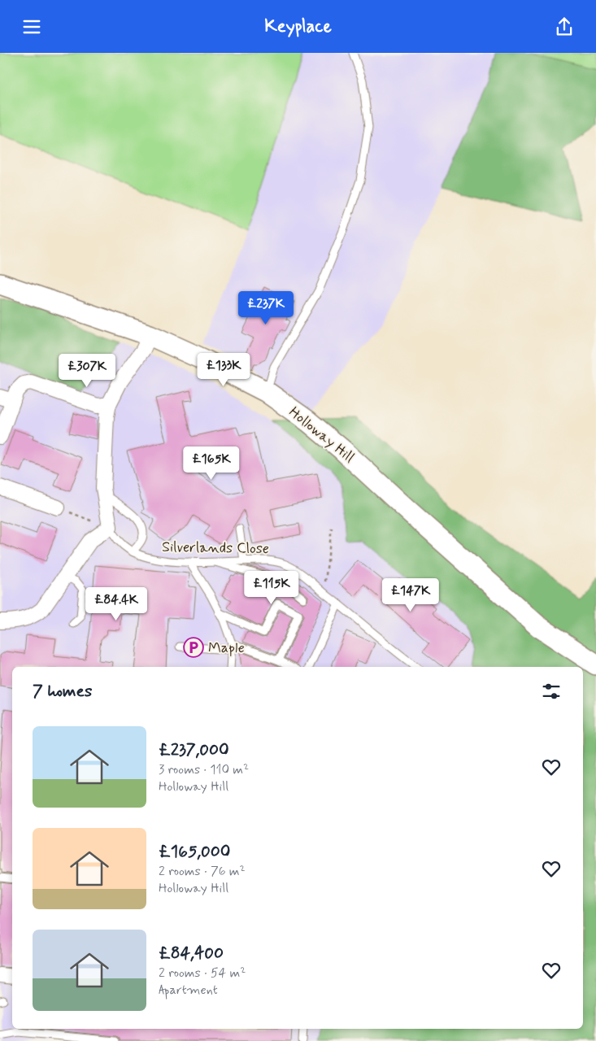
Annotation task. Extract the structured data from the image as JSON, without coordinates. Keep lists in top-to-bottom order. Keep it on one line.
{"streets":{"main road":["Holloway Hill"],"lane":["Silverlands Close"]},"places":{"parking":["Maple"]},"page":{"header":"Keyplace","price":["£237K","£133K","£307K","£165K","£115K","£147K","£84.4K"],"heading":"7 homes","list":[{"name":"£237,000","note":"3 rooms · 110 m² · Holloway Hill"},{"name":"£165,000","note":"2 rooms · 76 m² · Holloway Hill"},{"name":"£84,400","note":"2 rooms · 54 m² · Apartment"}]}}
